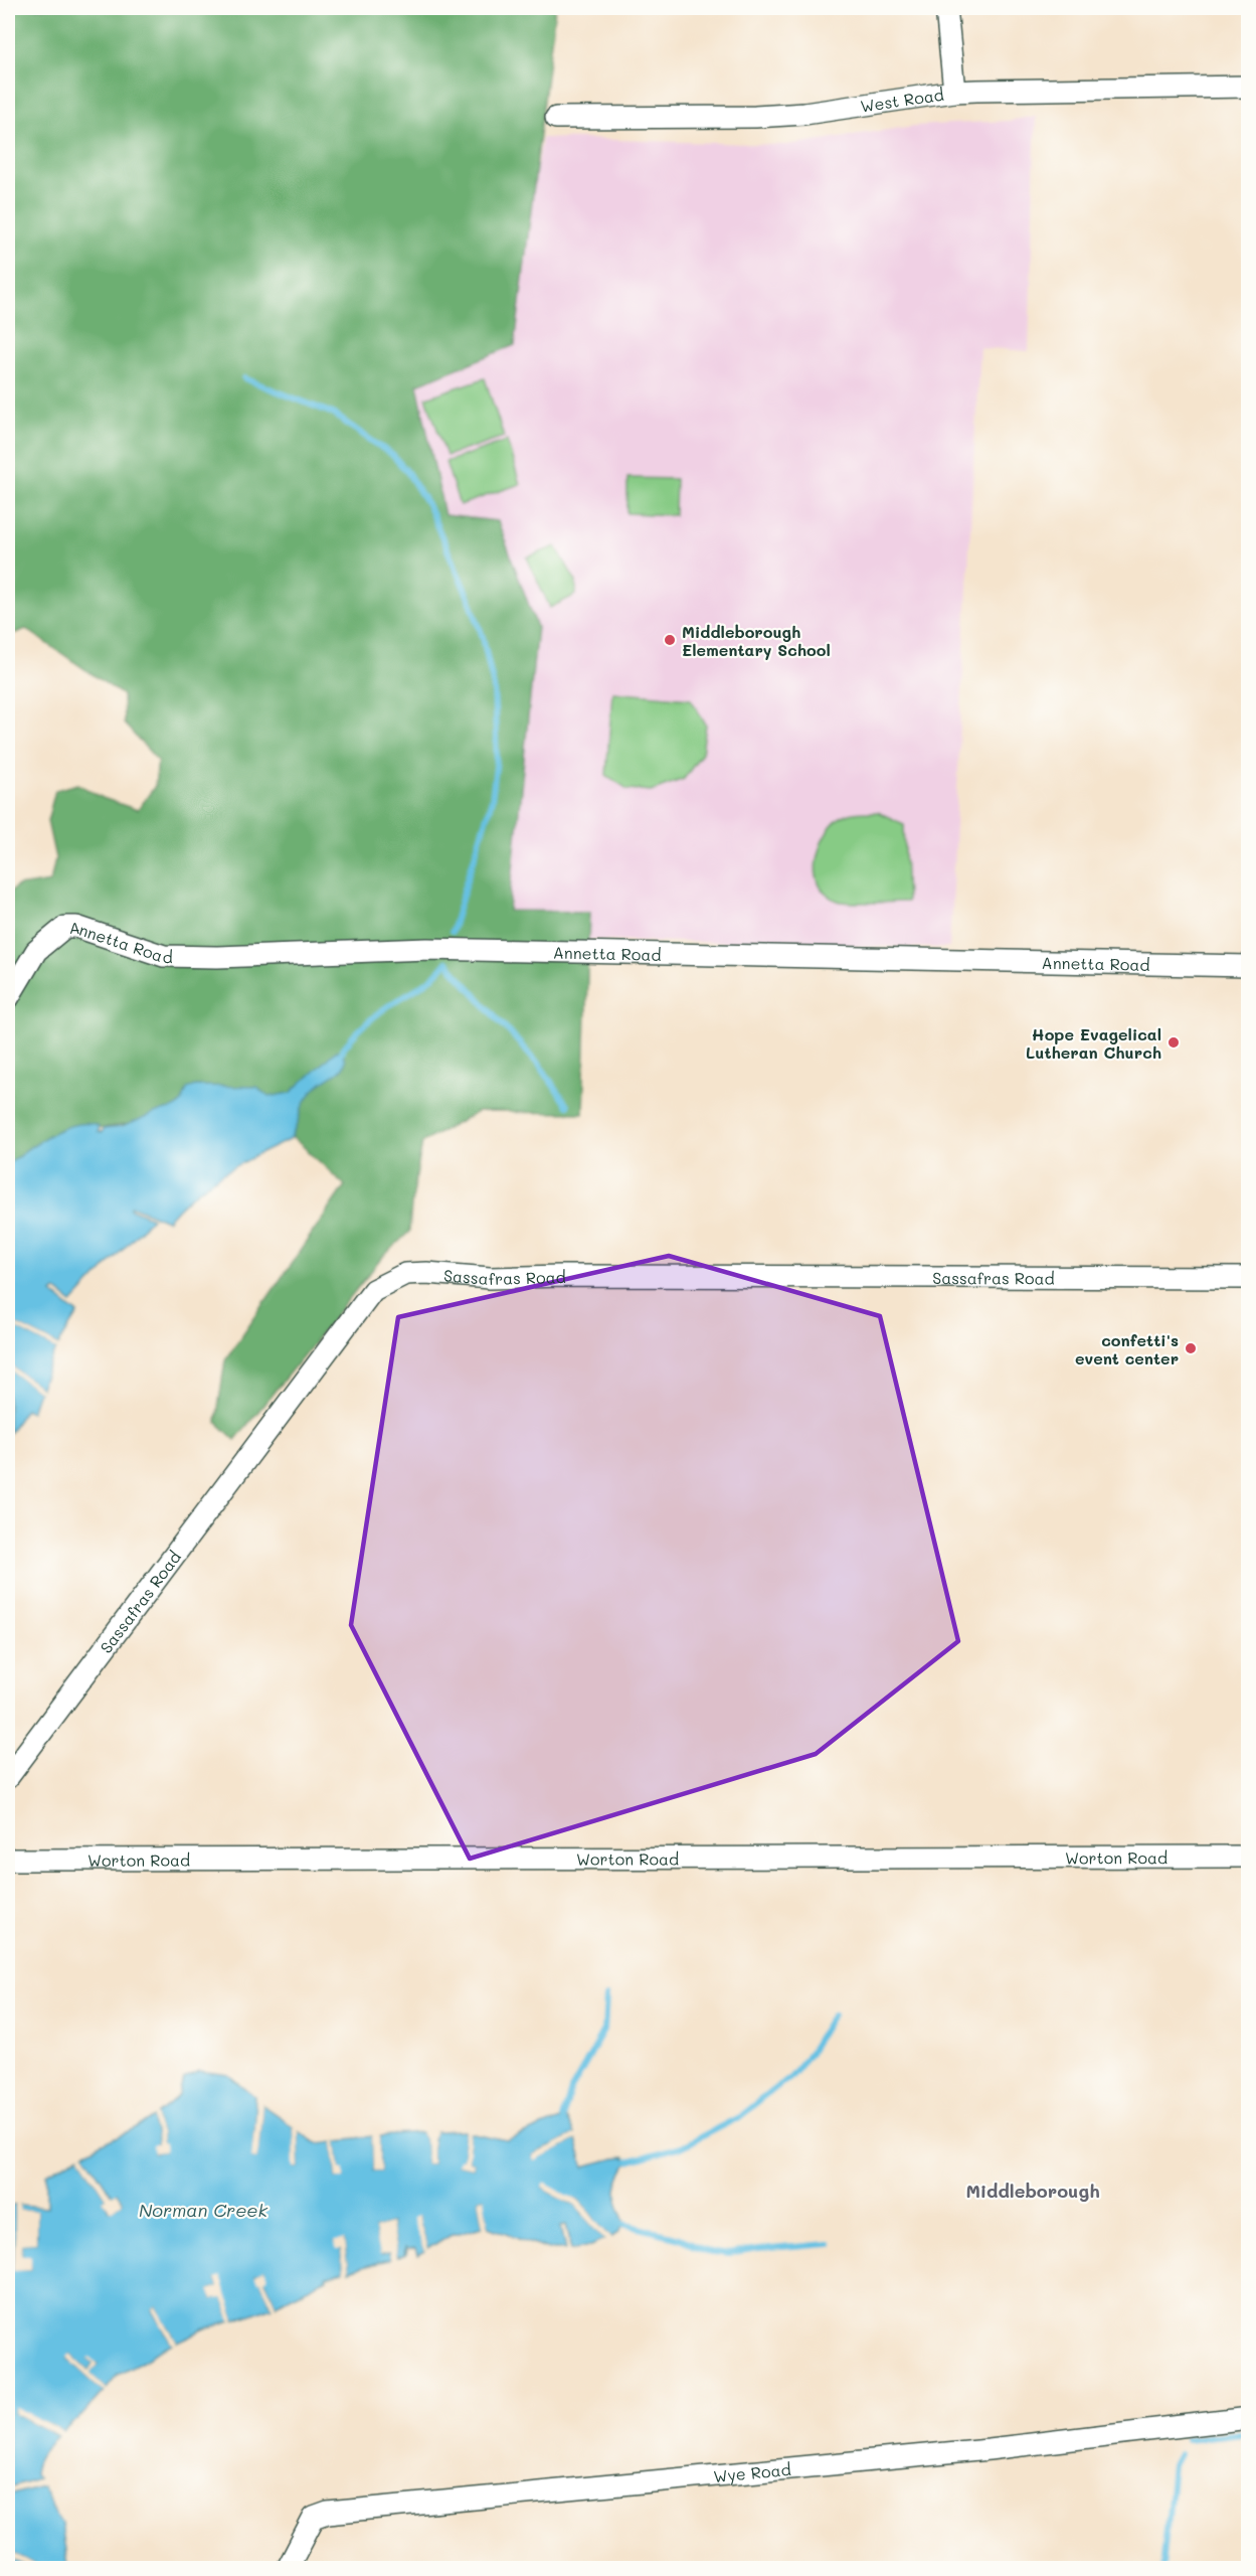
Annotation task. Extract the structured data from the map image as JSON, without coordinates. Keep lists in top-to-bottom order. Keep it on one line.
{"streets":{"street":["West Road","Annetta Road","Sassafras Road","Worton Road","Wye Road"]},"districts":["Middleborough"],"water":["Norman Creek"],"places":["Middleborough Elementary School","Hope Evagelical Lutheran Church","confetti's event center"]}
